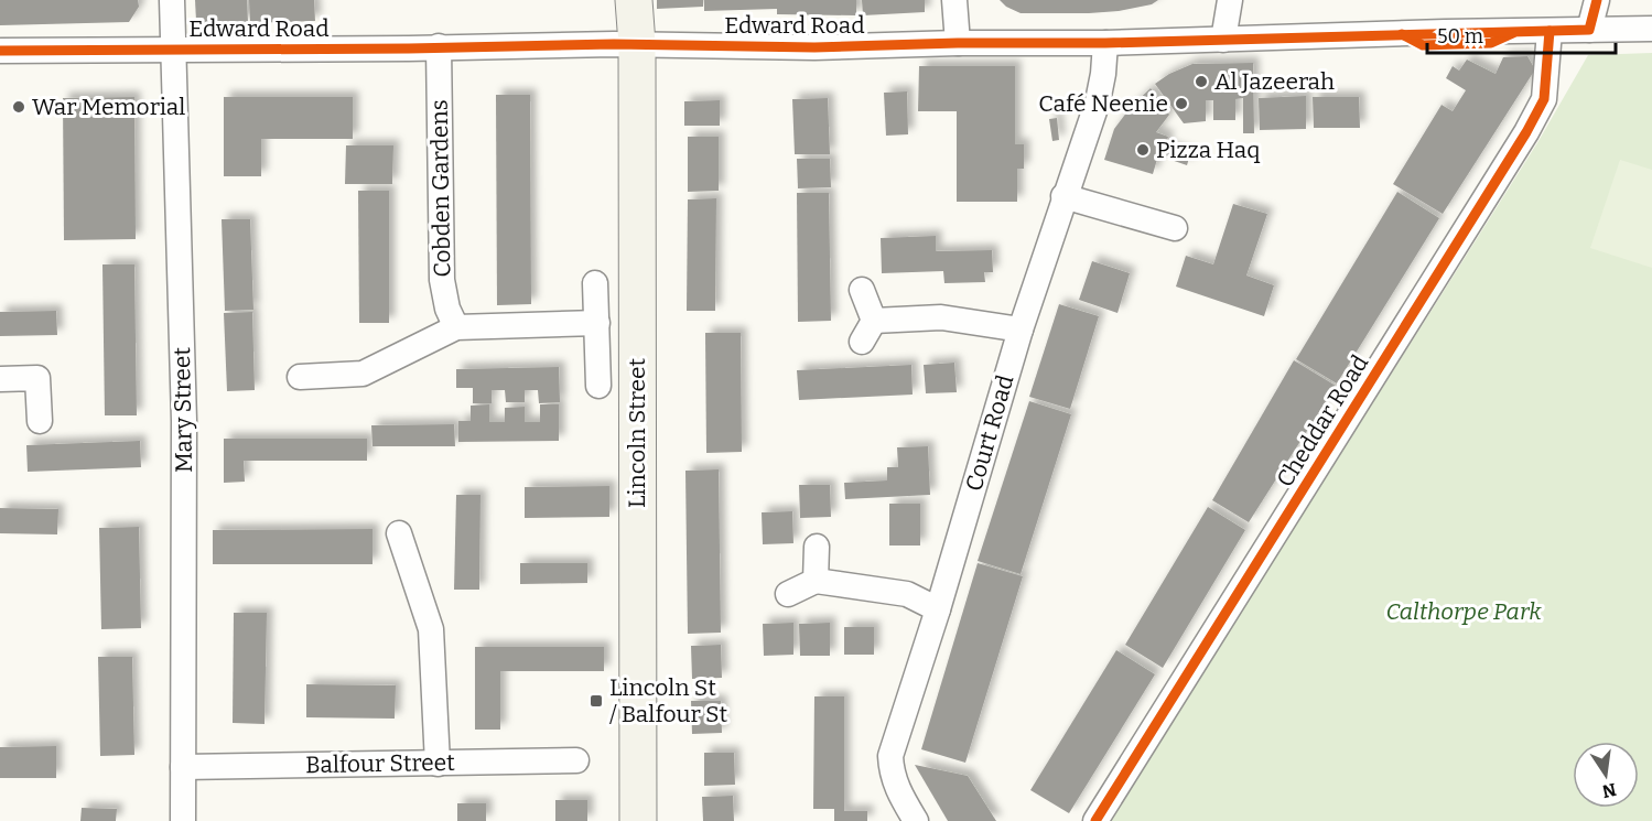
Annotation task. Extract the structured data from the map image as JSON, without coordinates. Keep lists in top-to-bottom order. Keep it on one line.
{"streets":{"street":["Edward Road","Cobden Gardens","Mary Street","Cheddar Road","Lincoln Street","Court Road","Balfour Street"]},"crossings":[["Edward Road","Cobden Gardens"],["Edward Road","Mary Street"],["Edward Road","Cheddar Road"],["Edward Road","Lincoln Street"],["Edward Road","Court Road"],["Mary Street","Balfour Street"]],"parks":["Calthorpe Park"],"places":{"other":["Al Jazeerah","Café Neenie","War Memorial","Pizza Haq"],"transit":["Lincoln St / Balfour St"]},"scale_bar":"50 m","north":"bottom"}
